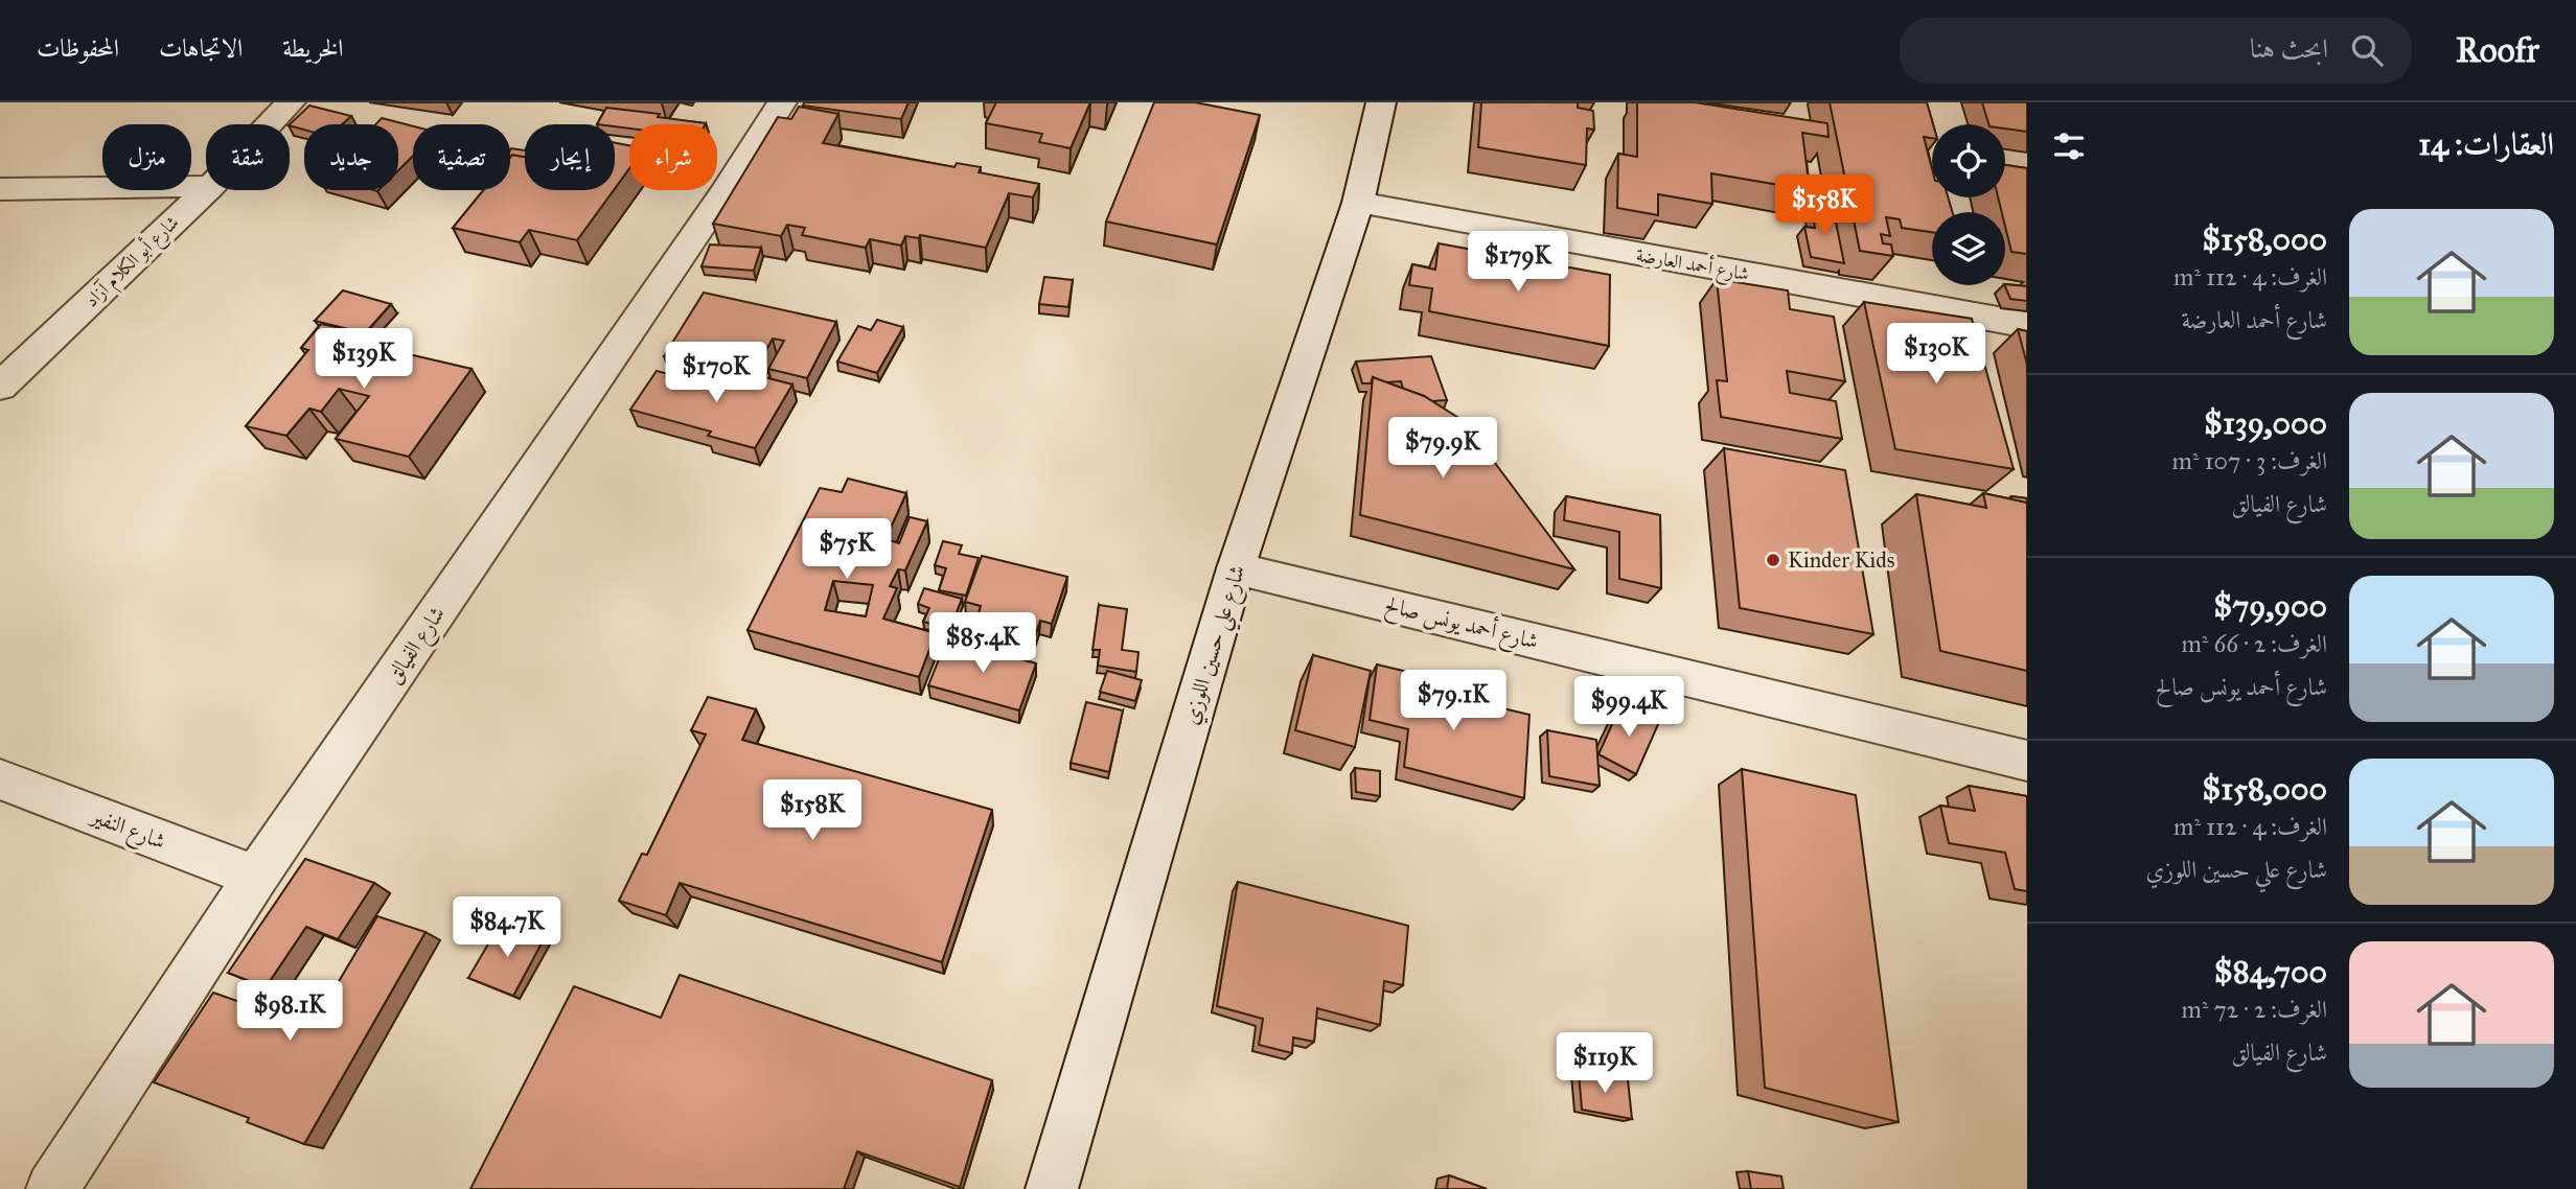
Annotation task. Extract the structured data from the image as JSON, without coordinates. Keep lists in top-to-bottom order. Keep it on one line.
{"streets":{"street":["شارع أبو الكلام آزاد","شارع أحمد العارضة","شارع أحمد يونس صالح","شارع الفيالق","شارع علي حسين اللوزي","شارع النفير"]},"crossings":[["شارع أحمد العارضة","شارع علي حسين اللوزي"],["شارع أحمد يونس صالح","شارع علي حسين اللوزي"],["شارع الفيالق","شارع النفير"]],"places":["Kinder Kids"],"page":{"header":"Roofr","search":"ابحث هنا","nav":["الخريطة","الاتجاهات","المحفوظات"],"heading":"العقارات: 14","chip":["شراء","إيجار","تصفية","جديد","شقة","منزل"],"price":["$158K","$179K","$130K","$139K","$170K","$79.9K","$75K","$85.4K","$79.1K","$99.4K","$158K","$84.7K","$98.1K","$119K"],"list":[{"name":"$158,000","note":"الغرف: 4 · 112 m² · شارع أحمد العارضة"},{"name":"$139,000","note":"الغرف: 3 · 107 m² · شارع الفيالق"},{"name":"$79,900","note":"الغرف: 2 · 66 m² · شارع أحمد يونس صالح"},{"name":"$158,000","note":"الغرف: 4 · 112 m² · شارع علي حسين اللوزي"},{"name":"$84,700","note":"الغرف: 2 · 72 m² · شارع الفيالق"}]}}
